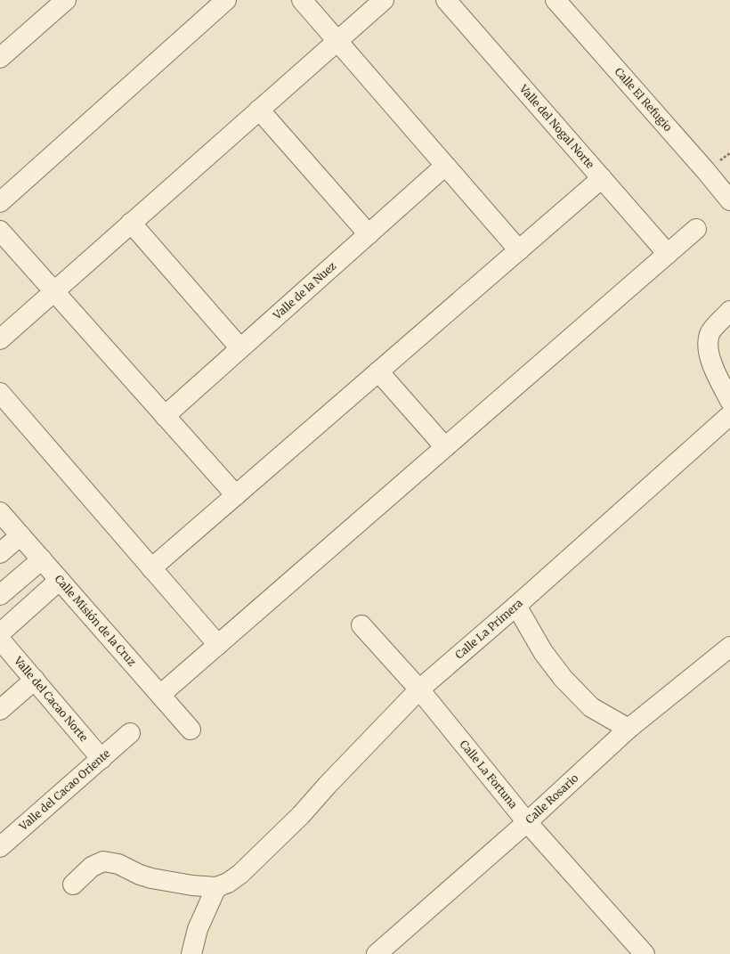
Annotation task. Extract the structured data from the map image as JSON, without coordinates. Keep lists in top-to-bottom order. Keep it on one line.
{"streets":{"street":["Calle El Refugio","Valle del Nogal Norte","Valle de la Nuez","Calle Misión de la Cruz","Calle La Primera","Valle del Cacao Norte","Calle La Fortuna","Valle del Cacao Oriente","Calle Rosario"]},"crossings":[["Calle La Primera","Calle La Fortuna"],["Valle del Cacao Norte","Valle del Cacao Oriente"],["Calle La Fortuna","Calle Rosario"]]}
